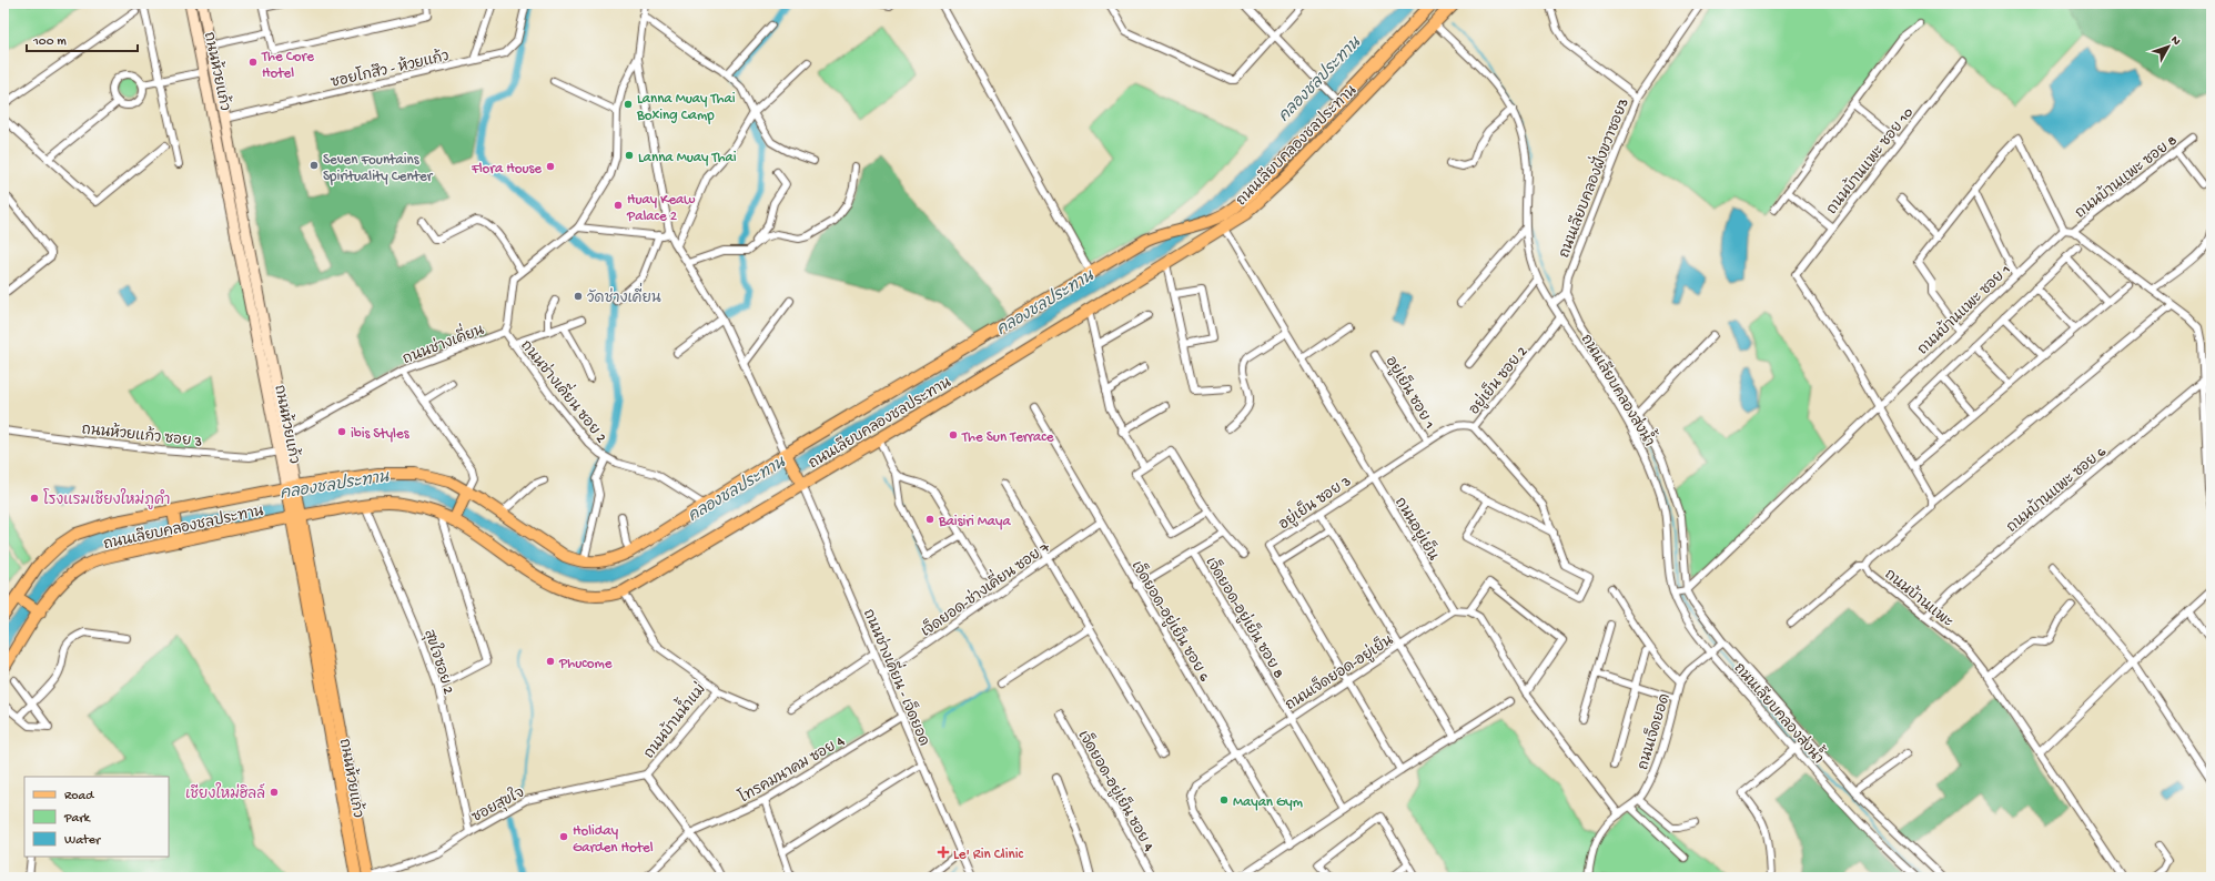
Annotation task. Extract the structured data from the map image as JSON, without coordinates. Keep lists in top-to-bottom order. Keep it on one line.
{"streets":{"main road":["ถนนห้วยแก้ว","ถนนเลียบคลองชลประทาน"],"street":["ซอยโกสึว - ห้วยแก้ว","ถนนบ้านแพะ ซอย 10","ถนนบ้านแพะ ซอย 8","ถนนเลียบคลองฝั่งขวาซอย3","ถนนบ้านแพะ ซอย 1","ถนนช่างเคี่ยน","อยู่เย็น ซอย 2","ถนนเลียบคลองส่งน้ำ","ถนนช่างเคี่ยน ซอย 2","อยู่เย็น ซอย 1","ถนนห้วยแก้ว ซอย 3","ถนนบ้านแพะ ซอย 6","อยู่เย็น ซอย 3","ถนนอยู่เย็น","เจ็ดยอด-ช่างเคี่ยน ซอย 7","ถนนบ้านแพะ","เจ็ดยอด-อยู่เย็น ซอย 8","เจ็ดยอด-อยู่เย็น ซอย 6","สุขใจซอย 2","ถนนเจ็ดยอด-อยู่เย็น","ถนนช่างเคี่ยน - เจ็ดยอด","ถนนบ้านน้ำแม่","ถนนเจ็ดยอด","โทรคมนาคม ซอย 4","เจ็ดยอด-อยู่เย็น ซอย 4","ซอยสุขใจ"]},"crossings":[["ซอยโกสึว - ห้วยแก้ว","ถนนห้วยแก้ว"],["ถนนห้วยแก้ว","ถนนเลียบคลองชลประทาน"],["ถนนห้วยแก้ว","ถนนช่างเคี่ยน"],["ถนนห้วยแก้ว","ถนนห้วยแก้ว ซอย 3"],["ถนนห้วยแก้ว","ซอยสุขใจ"],["ถนนเลียบคลองชลประทาน","ถนนเลียบคลองส่งน้ำ"],["ถนนเลียบคลองชลประทาน","ถนนช่างเคี่ยน ซอย 2"],["ถนนเลียบคลองชลประทาน","ถนนอยู่เย็น"],["ถนนเลียบคลองชลประทาน","สุขใจซอย 2"],["ถนนเลียบคลองชลประทาน","ถนนช่างเคี่ยน - เจ็ดยอด"],["ถนนเลียบคลองชลประทาน","ถนนบ้านน้ำแม่"],["ถนนบ้านแพะ ซอย 10","ถนนบ้านแพะ ซอย 1"],["ถนนเลียบคลองฝั่งขวาซอย3","ถนนเลียบคลองส่งน้ำ"],["ถนนช่างเคี่ยน","ถนนช่างเคี่ยน ซอย 2"],["อยู่เย็น ซอย 2","ถนนเลียบคลองส่งน้ำ"],["อยู่เย็น ซอย 2","อยู่เย็น ซอย 1"],["อยู่เย็น ซอย 2","อยู่เย็น ซอย 3"],["อยู่เย็น ซอย 2","ถนนอยู่เย็น"],["ถนนเลียบคลองส่งน้ำ","ถนนเจ็ดยอด"],["ถนนบ้านแพะ ซอย 6","ถนนบ้านแพะ"],["อยู่เย็น ซอย 3","ถนนอยู่เย็น"],["ถนนอยู่เย็น","ถนนเจ็ดยอด-อยู่เย็น"],["เจ็ดยอด-ช่างเคี่ยน ซอย 7","เจ็ดยอด-อยู่เย็น ซอย 6"],["เจ็ดยอด-ช่างเคี่ยน ซอย 7","ถนนช่างเคี่ยน - เจ็ดยอด"],["เจ็ดยอด-อยู่เย็น ซอย 8","เจ็ดยอด-อยู่เย็น ซอย 6"],["เจ็ดยอด-อยู่เย็น ซอย 8","ถนนเจ็ดยอด-อยู่เย็น"],["เจ็ดยอด-อยู่เย็น ซอย 6","ถนนเจ็ดยอด-อยู่เย็น"],["สุขใจซอย 2","ซอยสุขใจ"],["ถนนช่างเคี่ยน - เจ็ดยอด","โทรคมนาคม ซอย 4"],["ถนนบ้านน้ำแม่","โทรคมนาคม ซอย 4"],["ถนนบ้านน้ำแม่","ซอยสุขใจ"]],"water":["คลองชลประทาน"],"places":{"other":["The Core Hotel","Lanna Muay Thai Boxing Camp","Lanna Muay Thai","Seven Fountains Spirituality Center","Flora House","Huay Keaw Palace 2","วัดช่างเคี่ยน","ibis Styles","The Sun Terrace","โรงแรมเชียงใหม่ภูคำ","Baisiri Maya","Phucome","เชียงใหม่ฮิลล์","Mayan Gym","Holiday Garden Hotel"],"health":["Le' Rin Clinic"]},"legend":["Road","Park","Water"],"scale_bar":"100 m","north":"top right"}
